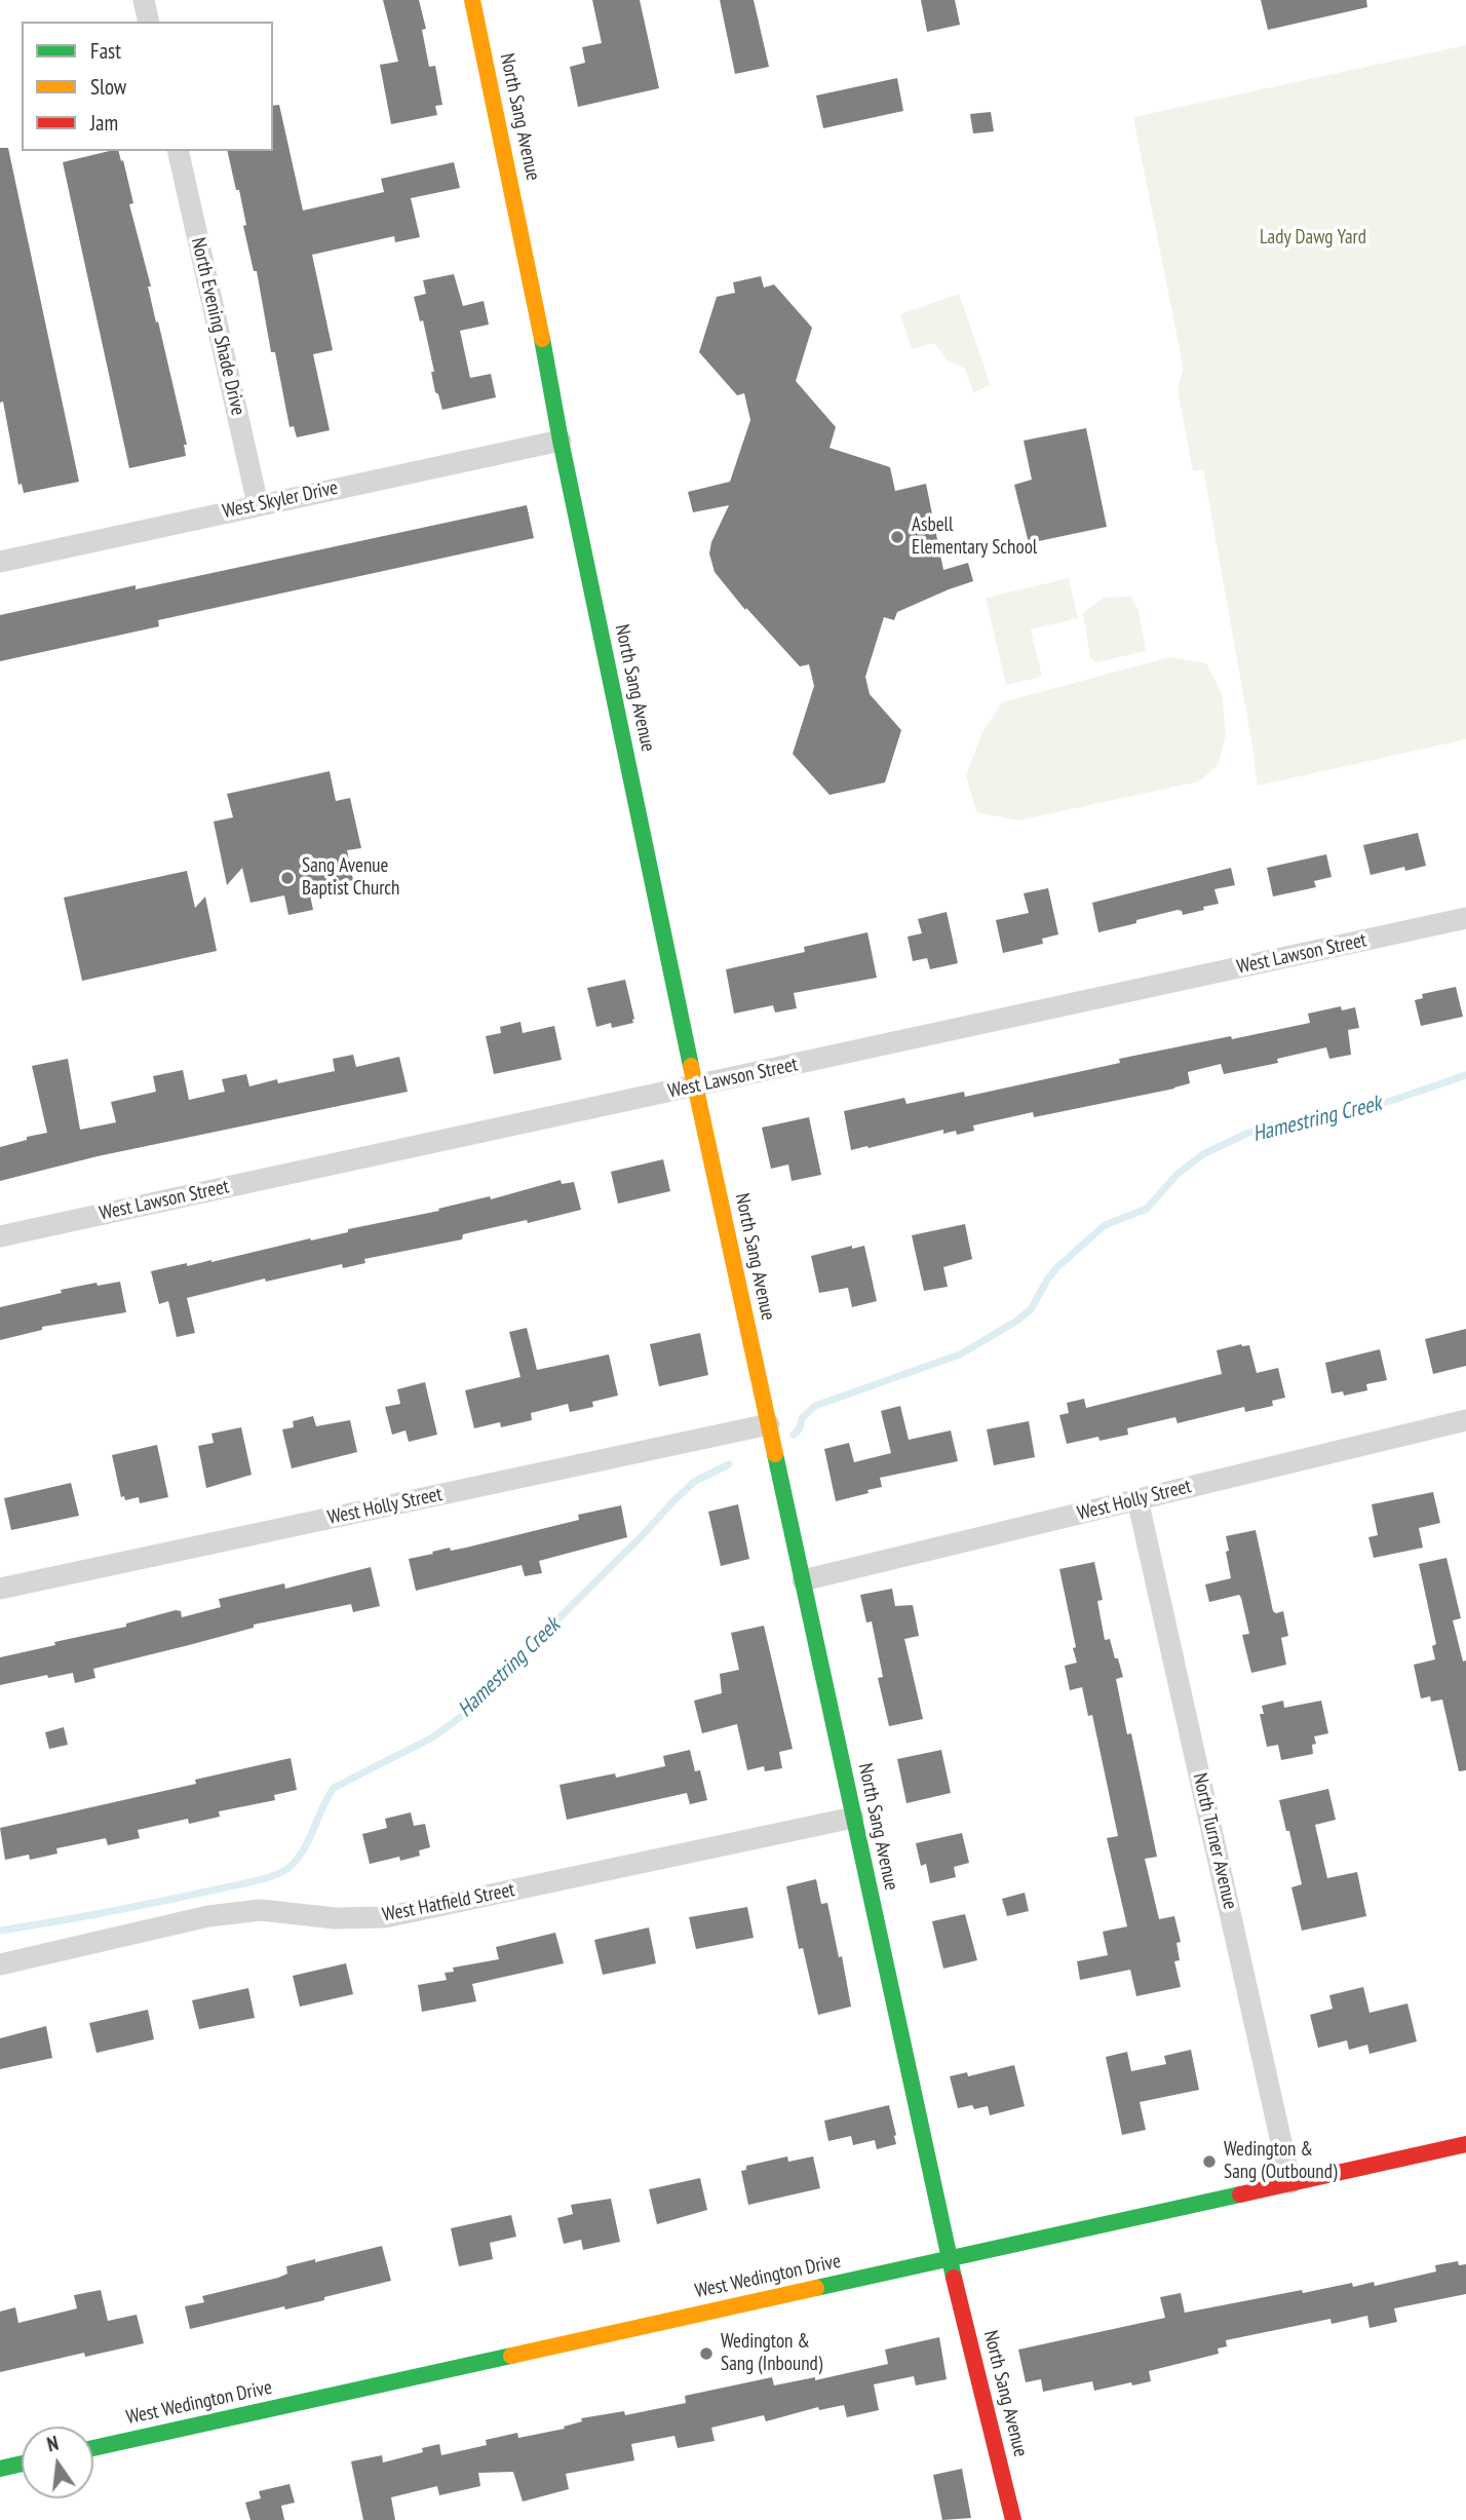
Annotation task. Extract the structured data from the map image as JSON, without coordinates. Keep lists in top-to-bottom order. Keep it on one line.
{"streets":{"street":["North Sang Avenue","North Evening Shade Drive","West Skyler Drive","West Lawson Street","West Holly Street","North Turner Avenue","West Hatfield Street","West Wedington Drive"]},"crossings":[["North Sang Avenue","West Skyler Drive"],["North Sang Avenue","West Lawson Street"],["North Sang Avenue","West Holly Street"],["North Sang Avenue","West Hatfield Street"],["North Sang Avenue","West Wedington Drive"],["North Evening Shade Drive","West Skyler Drive"],["West Holly Street","North Turner Avenue"],["North Turner Avenue","West Wedington Drive"]],"water":["Hamestring Creek"],"parks":["Lady Dawg Yard"],"places":["Asbell Elementary School","Sang Avenue Baptist Church","Wedington & Sang (Outbound)","Wedington & Sang (Inbound)"],"legend":["Fast","Slow","Jam"],"north":"top"}
